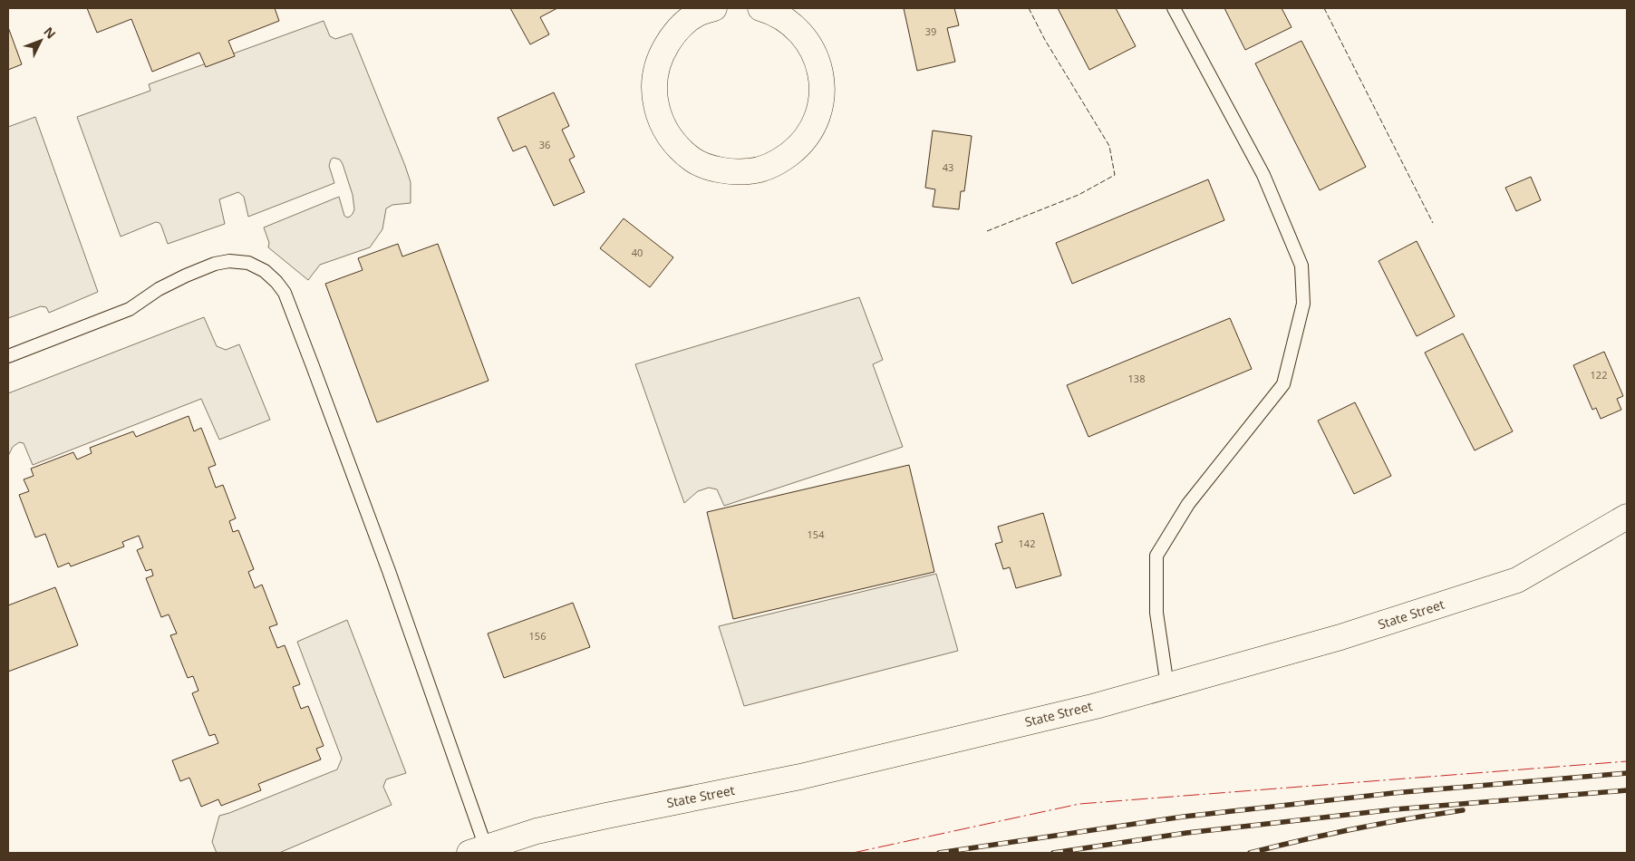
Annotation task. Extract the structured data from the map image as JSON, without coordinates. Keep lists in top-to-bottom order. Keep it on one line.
{"streets":{"main road":["State Street"]},"house_numbers":["39","36","43","40","122","138","154","142","156"],"north":"top right"}
